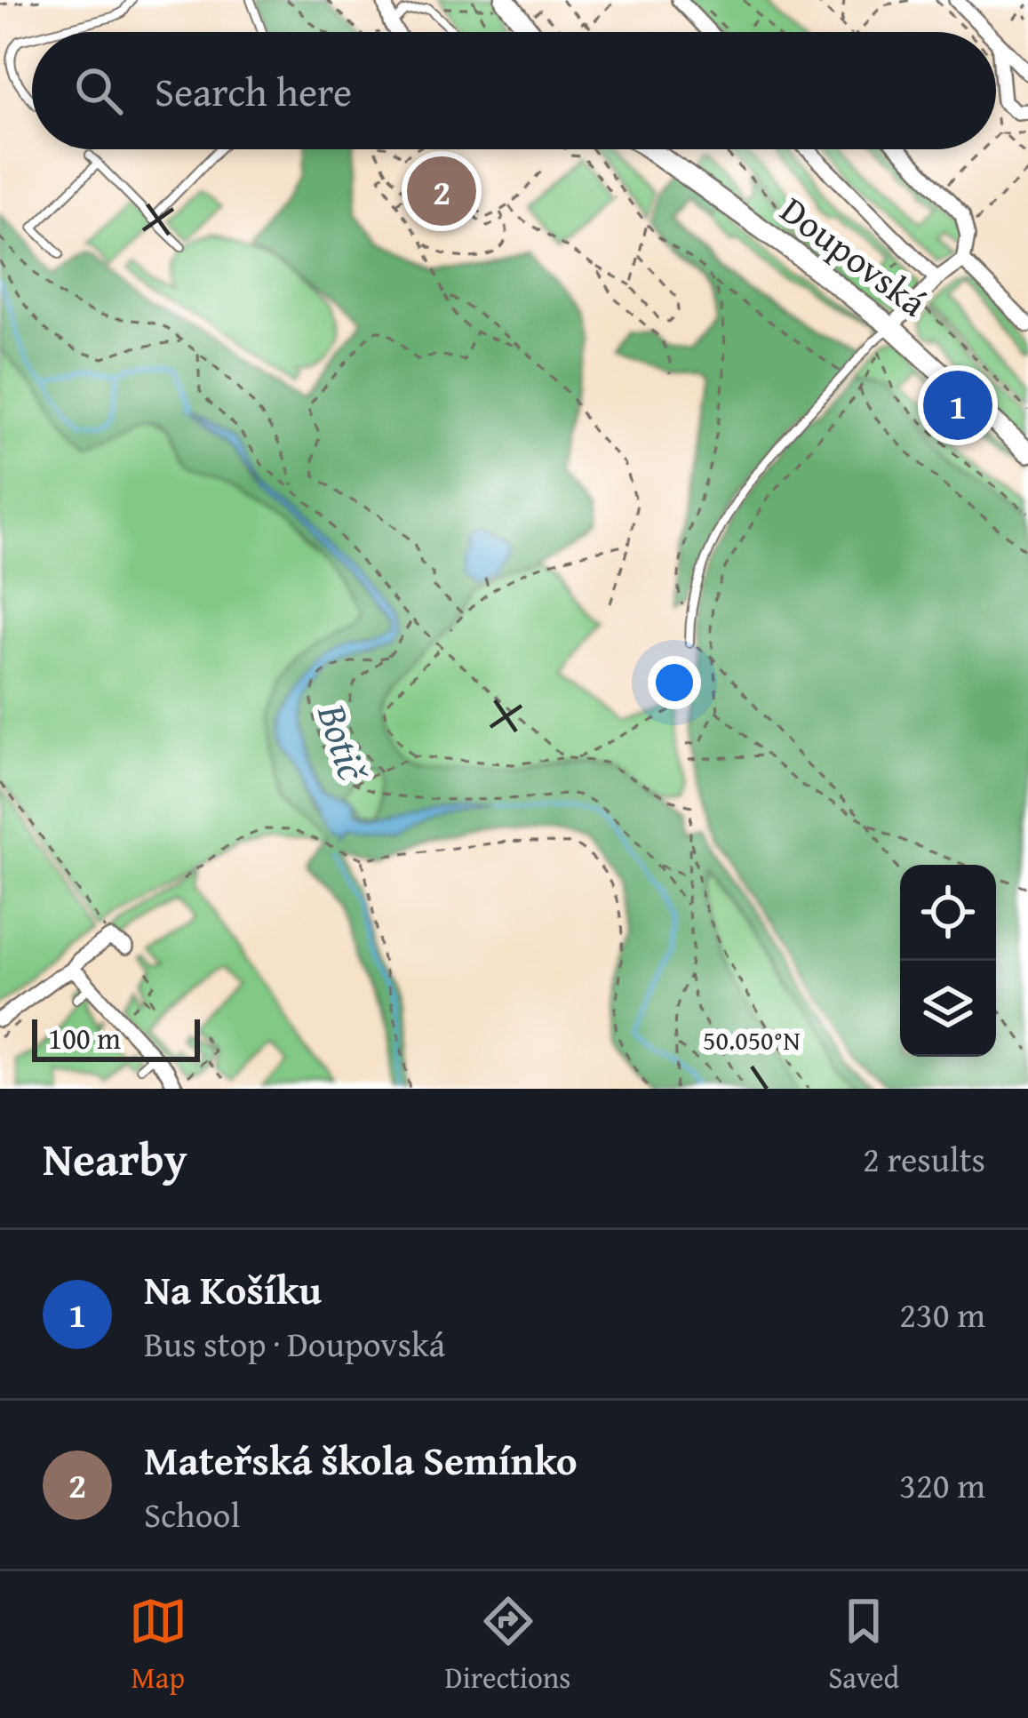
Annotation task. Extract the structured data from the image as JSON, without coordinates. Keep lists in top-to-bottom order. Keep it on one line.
{"streets":{"street":["Doupovská"]},"water":["Botič"],"scale_bar":"100 m","page":{"search":"Search here","pins":["2","1"],"scale":"100 m","heading":["Nearby","2 results"],"list":[{"mark":"1","name":"Na Košíku","note":"Bus stop · Doupovská","value":"230 m"},{"mark":"2","name":"Mateřská škola Semínko","note":"School","value":"320 m"}],"nav":["Map","Directions","Saved"]},"coordinates":["50.050°N"]}
